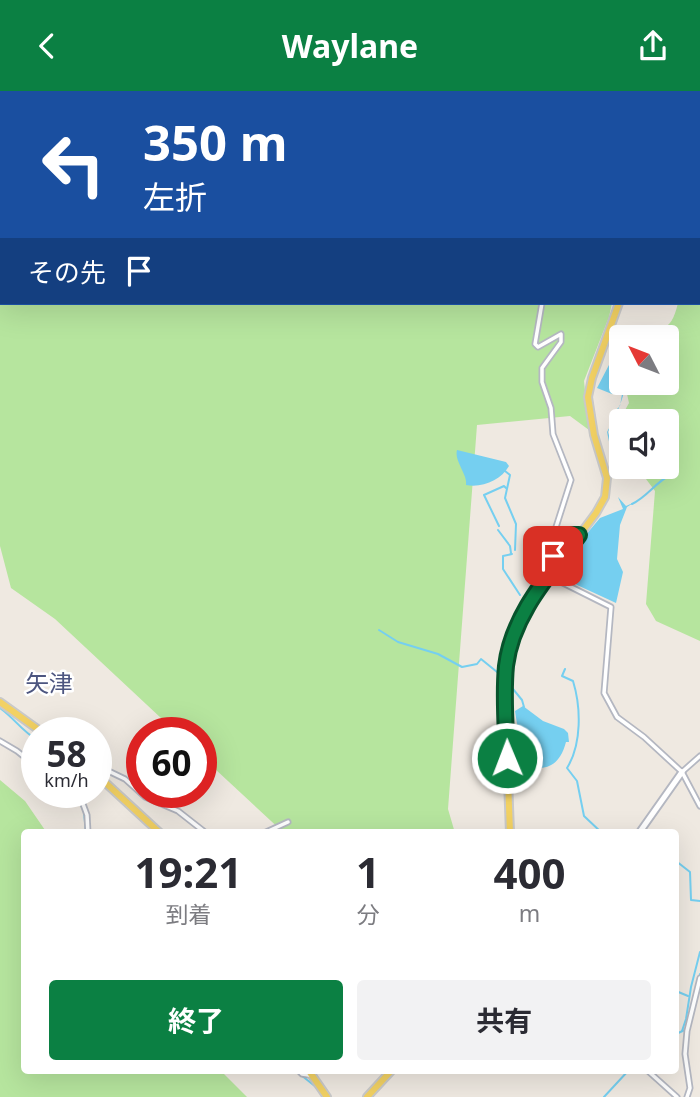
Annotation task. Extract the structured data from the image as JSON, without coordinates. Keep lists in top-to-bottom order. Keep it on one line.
{"districts":["矢津"],"north":"top left","page":{"header":"Waylane","turn":["350 m","左折"],"then":"その先","speed":"58 km/h","limit":"60","eta":["19:21","到着","1","分","400","m"],"buttons":["終了","共有"]}}
